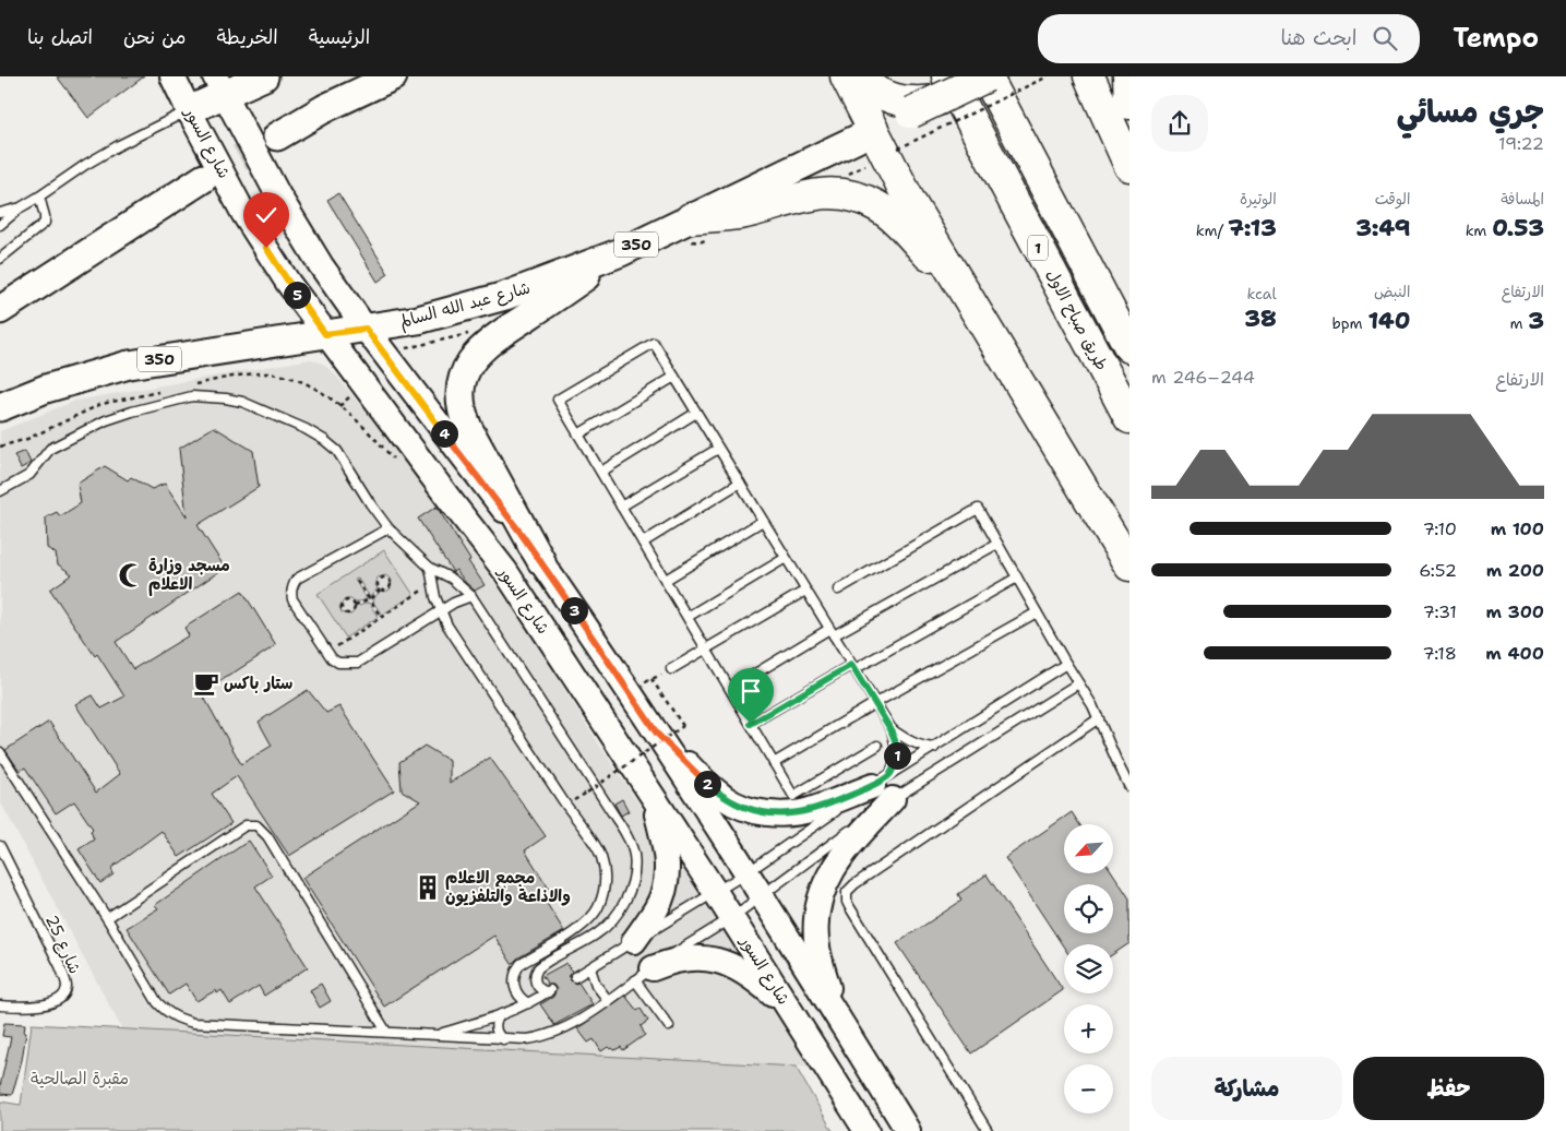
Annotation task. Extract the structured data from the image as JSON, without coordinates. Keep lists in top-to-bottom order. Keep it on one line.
{"streets":{"highway":["350","1","طريق صباح الاول"],"main road":["شارع السور","شارع عبد الله السالم"],"lane":["شارع 25"]},"crossings":[["شارع السور","شارع عبد الله السالم"],["350","شارع عبد الله السالم"]],"parks":["مقبرة الصالحية"],"places":{"mosque":["مسجد وزارة الاعلام"],"cafe":["ستار باكس"],"building":["مجمع الاعلام والاذاعة والتلفزيون"]},"north":"bottom left","page":{"header":"Tempo","search":"ابحث هنا","nav":["الرئيسية","الخريطة","من نحن","اتصل بنا"],"heading":["جري مسائي","19:22"],"stats":[["المسافة","0.53 km"],["الوقت","3:49"],["الوتيرة","7:13 /km"],["الارتفاع","3 m"],["النبض","140 bpm"],["kcal","38"]],"pins":["5","4","3","1","2"],"chart":["الارتفاع","244–246 m"],"list":[{"name":"100 m","note":"7:10"},{"name":"200 m","note":"6:52"},{"name":"300 m","note":"7:31"},{"name":"400 m","note":"7:18"}],"map_buttons":["+","−"],"buttons":["حفظ","مشاركة"]}}
